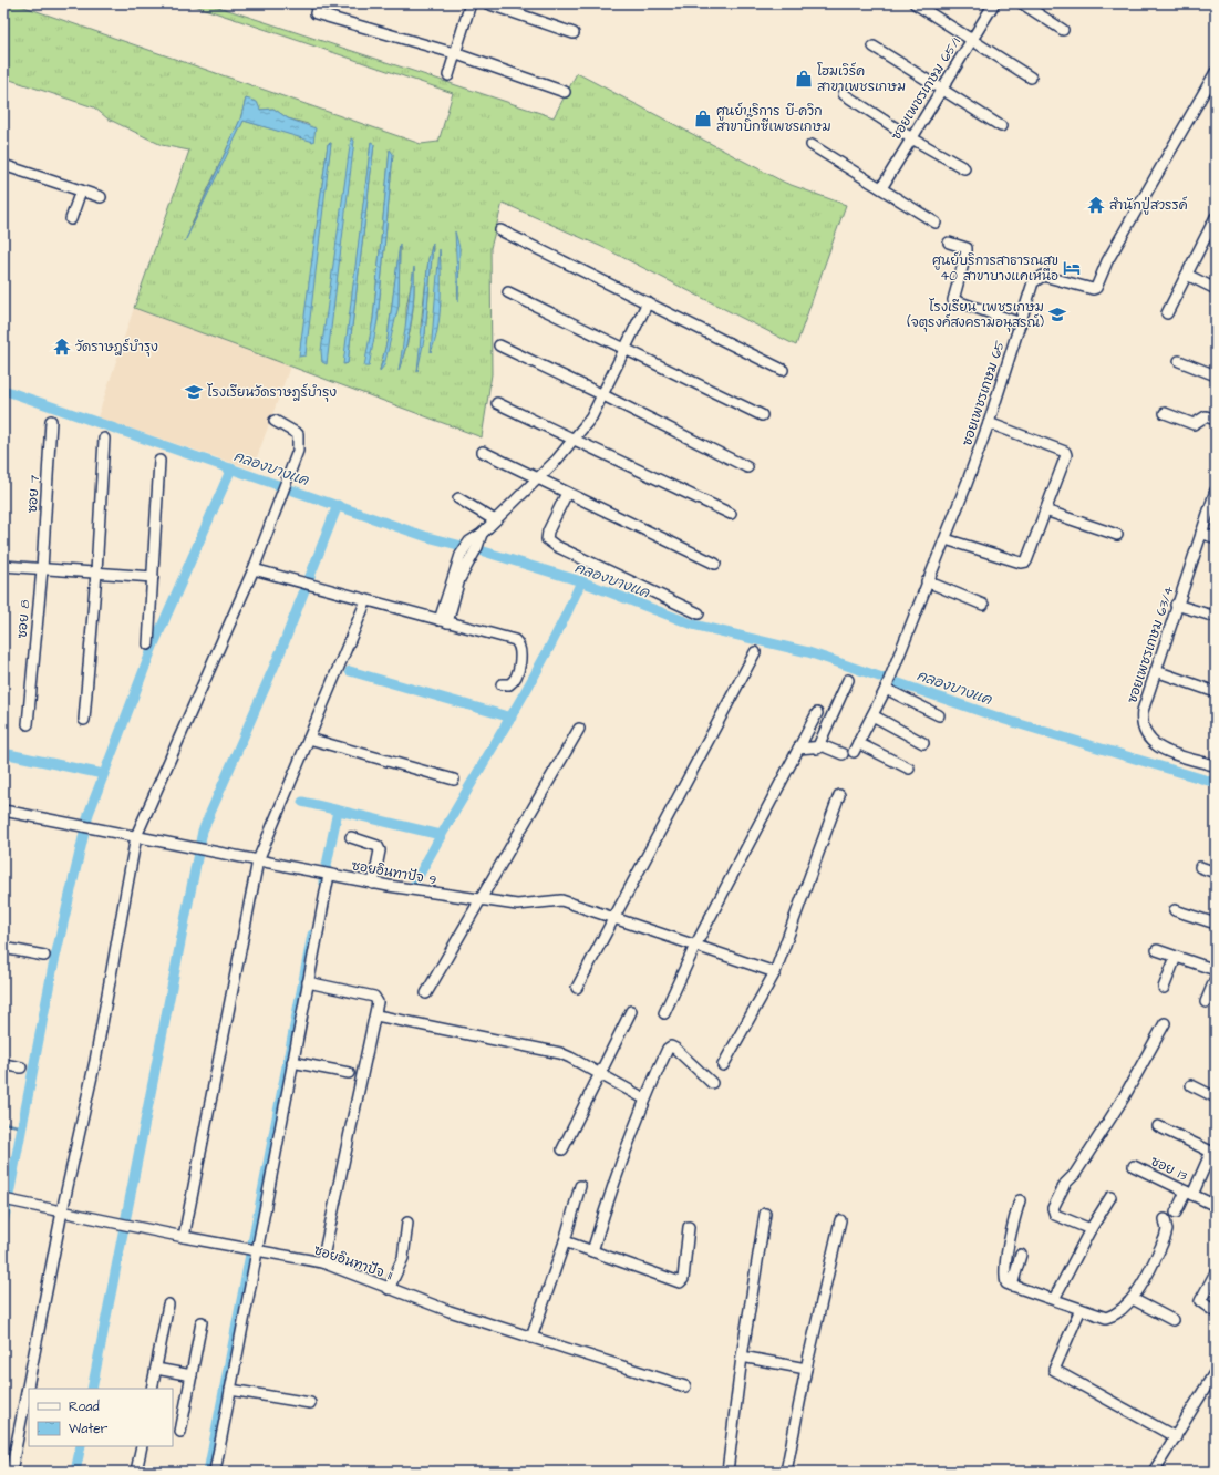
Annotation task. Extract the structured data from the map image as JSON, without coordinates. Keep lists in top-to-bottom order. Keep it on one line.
{"streets":{"street":["ซอยเพชรเกษม 65/1","ซอยเพชรเกษม 65","ซอย 7","ซอย 8","ซอยเพชรเกษม 63/4","ซอยอินทาปัจ 9","ซอย 13","ซอยอินทาปัจ 11"]},"crossings":[["ซอย 7","ซอย 8"]],"water":["คลองบางแค"],"places":{"shop":["โฮมเวิร์ค สาขาเพชรเกษม","ศูนย์บริการ บี-ควิก สาขาบิ๊กซีเพชรเกษม"],"temple":["สำนักปู่สวรรค์","วัดราษฎร์บำรุง"],"hotel":["ศูนย์บริการสาธารณสุข 40 สาขาบางแคเหนือ"],"school or university":["โรงเรียน เพชรเกษม (จตุรงค์สงครามอนุสรณ์)","โรงเรียนวัดราษฎร์บำรุง"]},"legend":["Road","Water"]}
